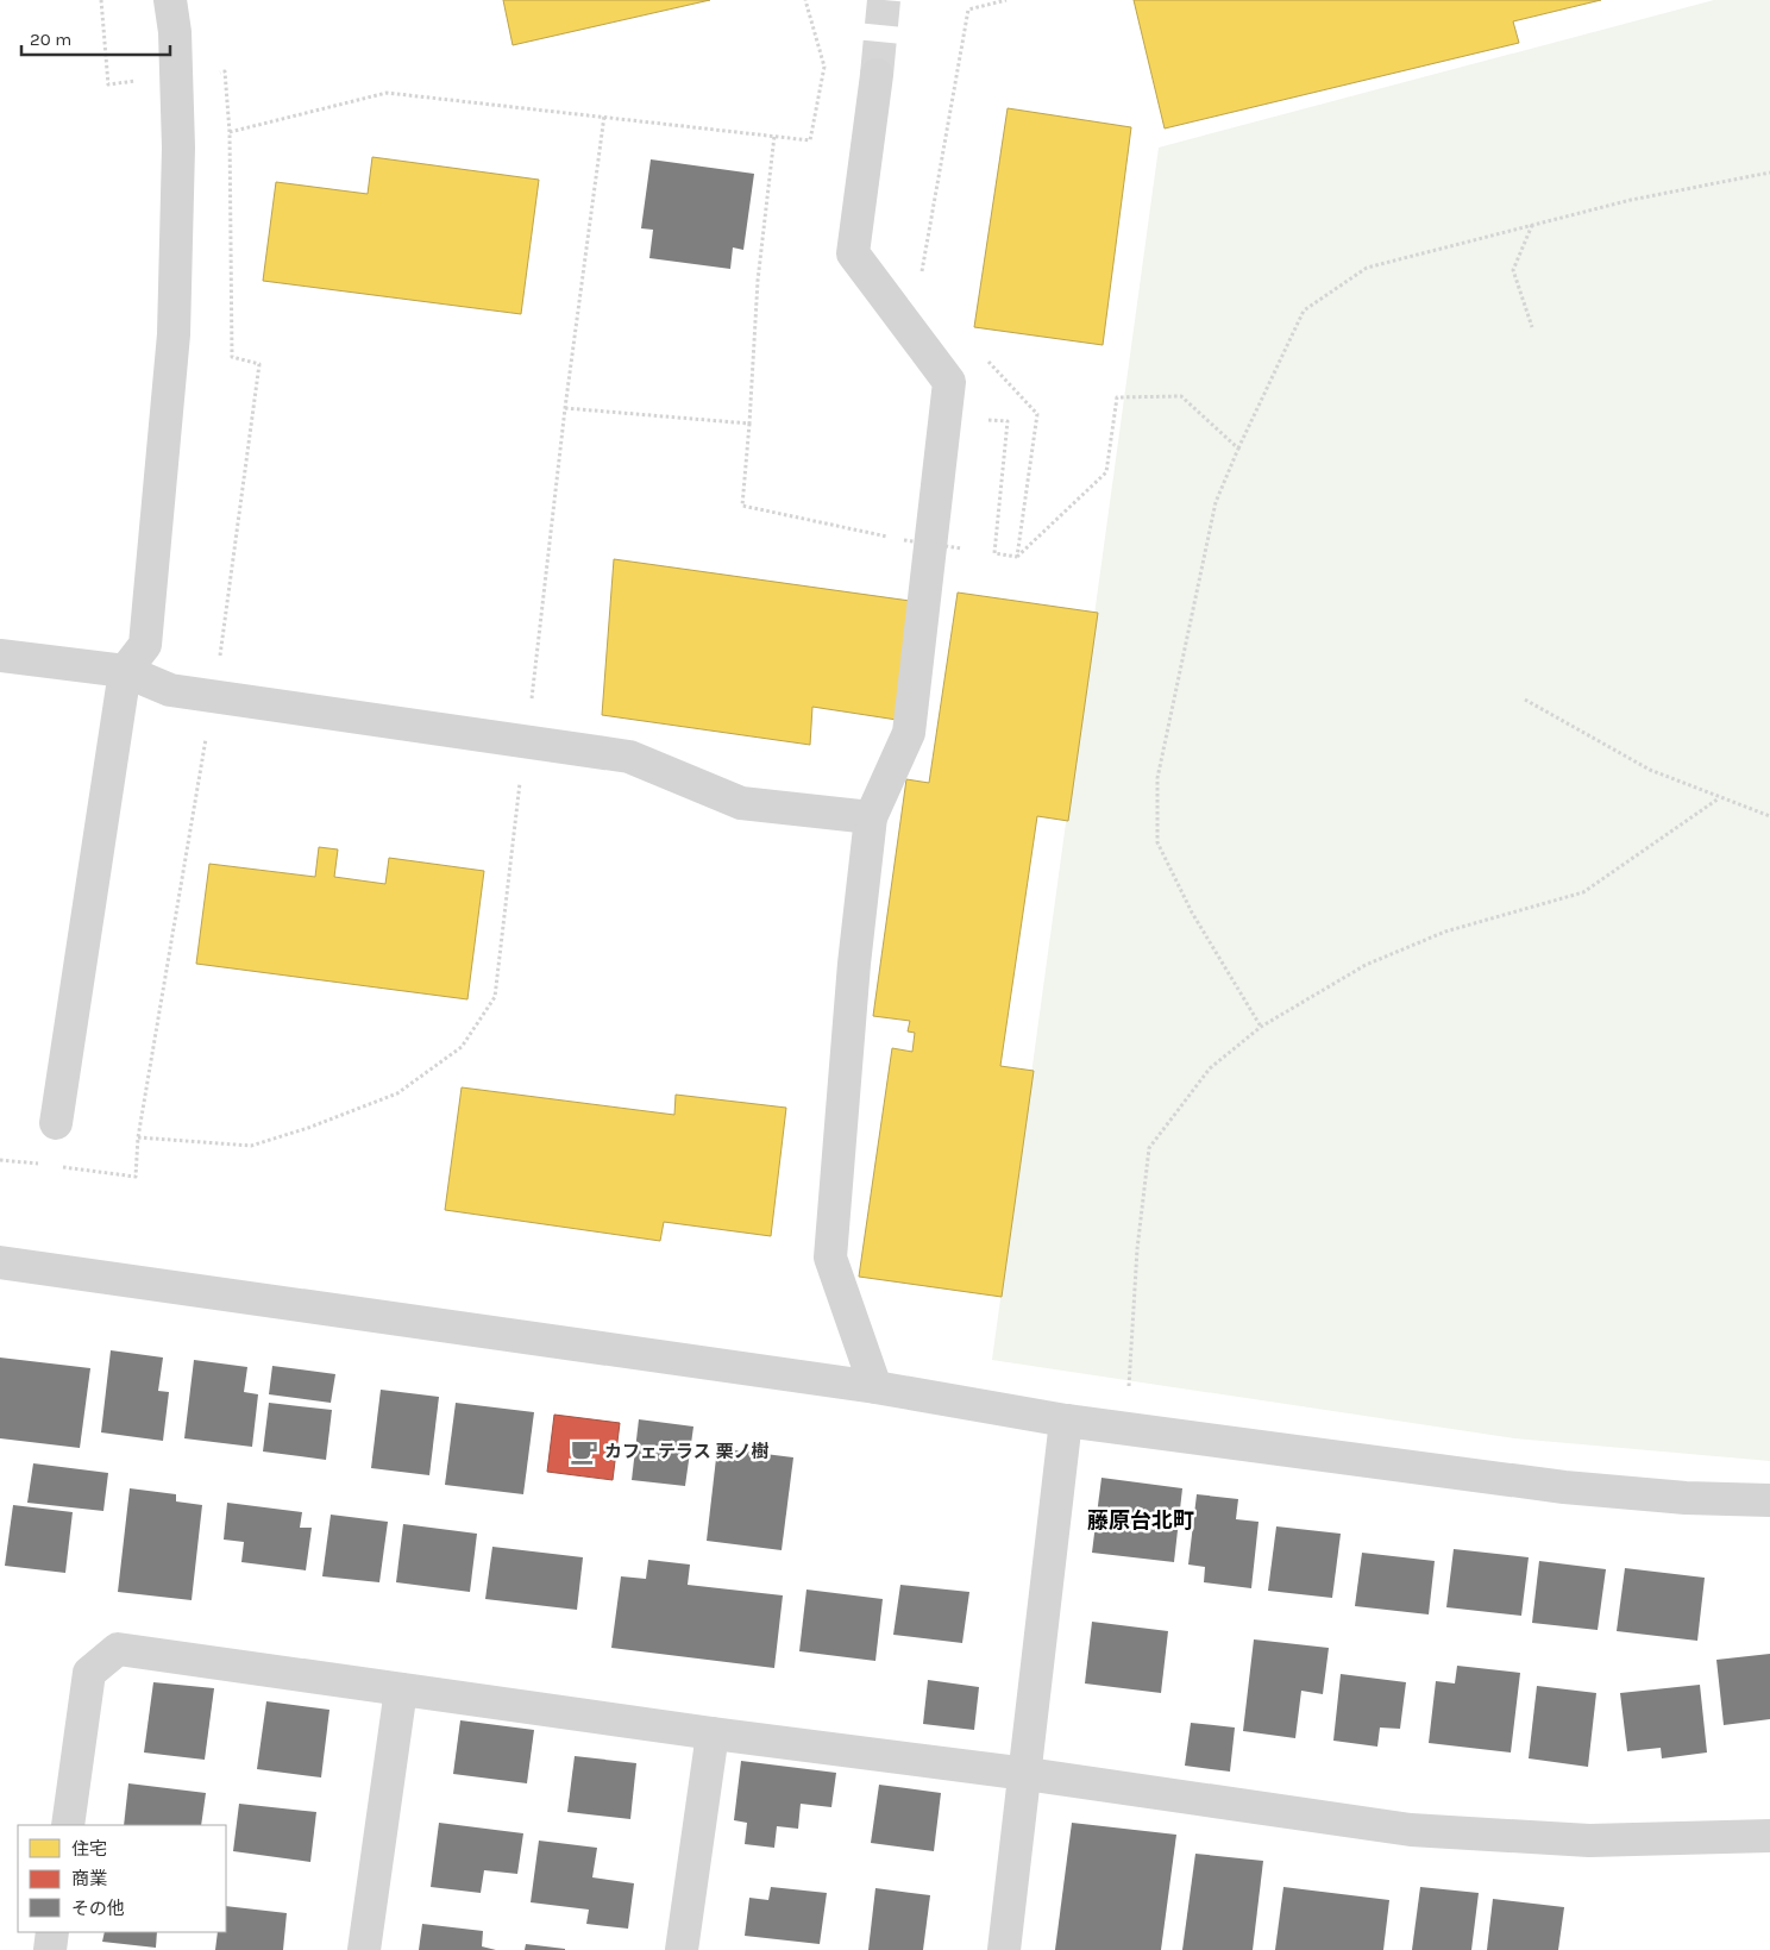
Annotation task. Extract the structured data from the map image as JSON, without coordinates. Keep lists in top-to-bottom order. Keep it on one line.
{"districts":["藤原台北町"],"places":{"cafe":["カフェテラス 栗ノ樹"]},"legend":["住宅","商業","その他"],"scale_bar":"20 m"}
